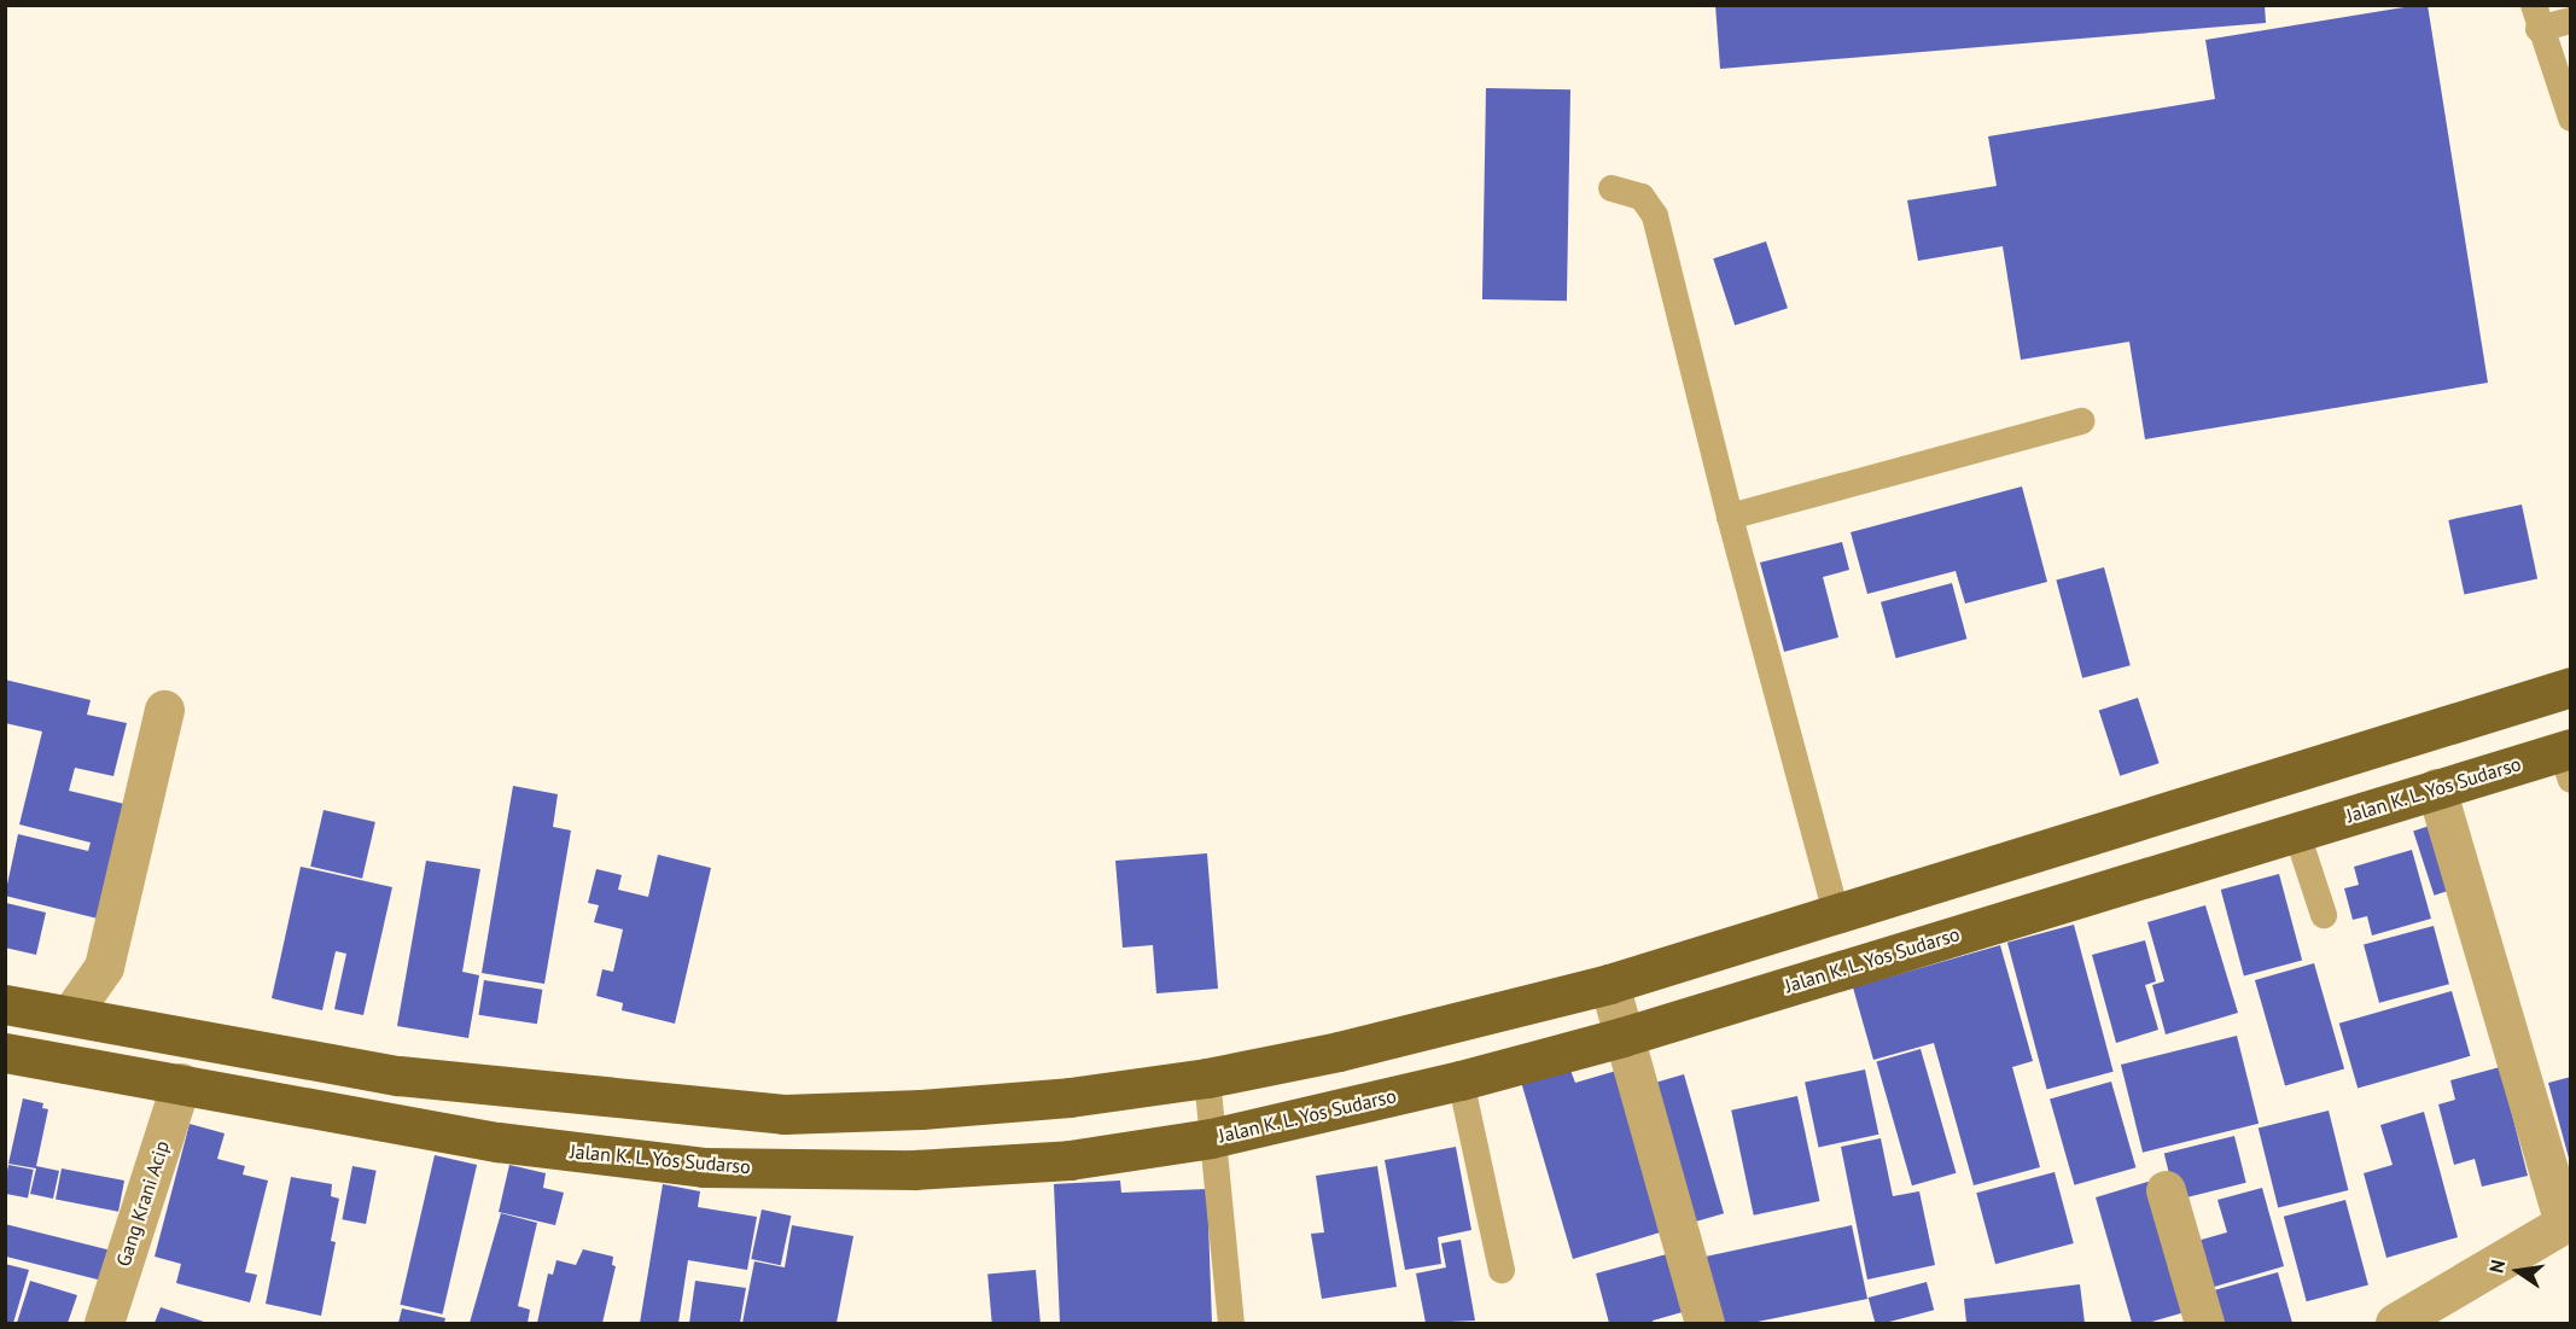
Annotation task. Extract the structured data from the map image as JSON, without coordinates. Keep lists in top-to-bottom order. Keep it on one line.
{"streets":{"highway":["Jalan K. L. Yos Sudarso"],"street":["Gang Krani Acip"]},"crossings":[["Jalan K. L. Yos Sudarso","Gang Krani Acip"]],"north":"left"}
